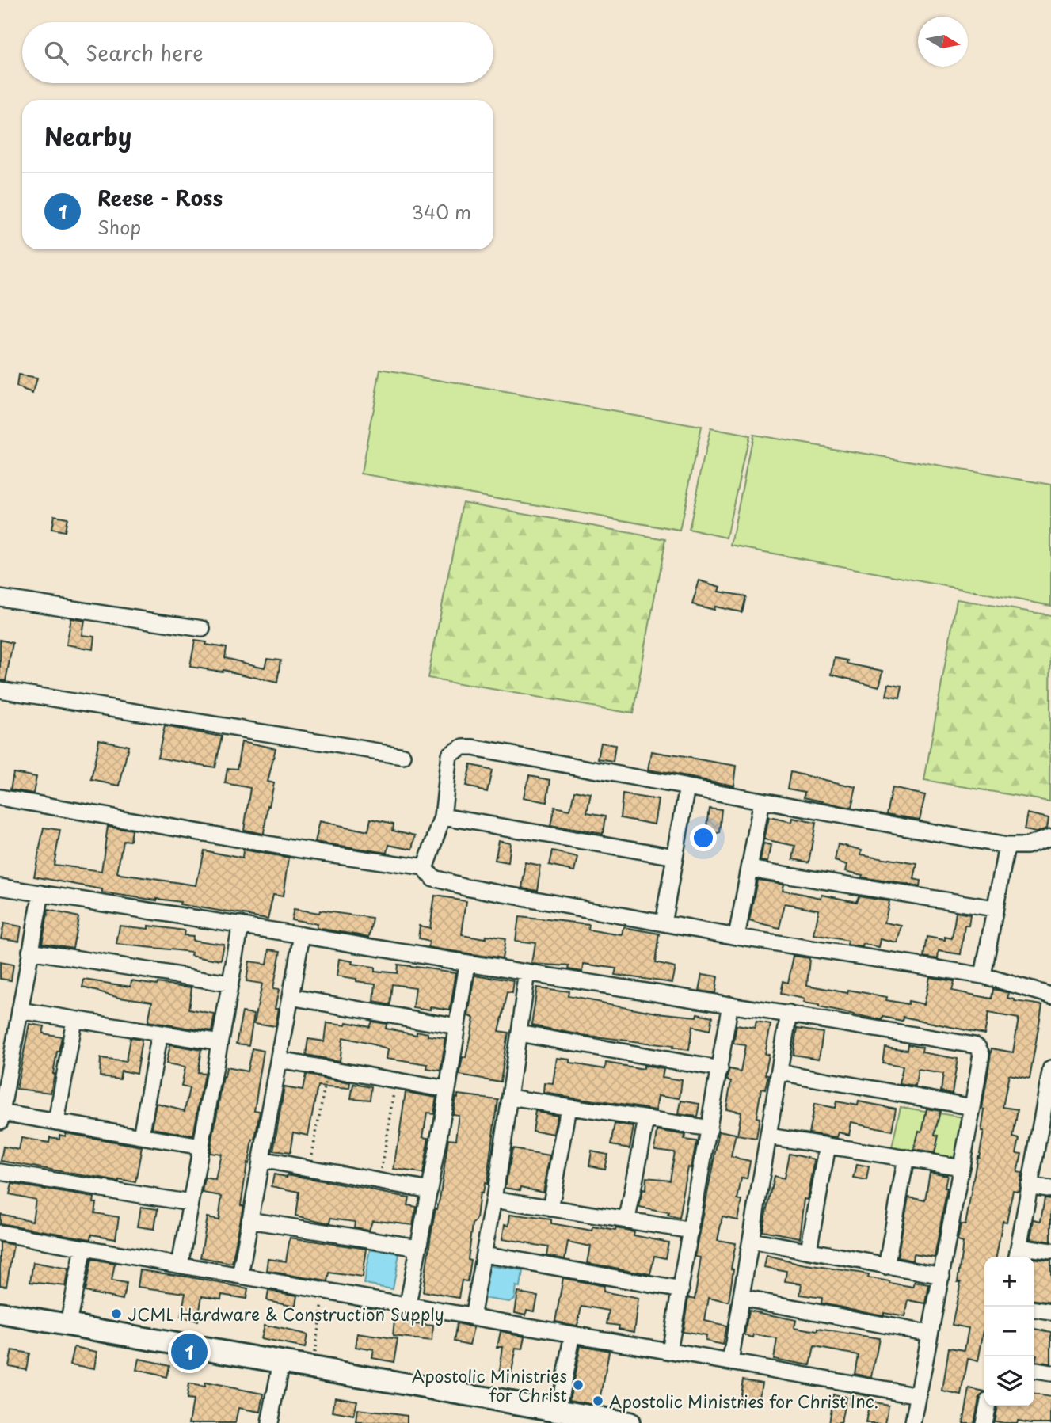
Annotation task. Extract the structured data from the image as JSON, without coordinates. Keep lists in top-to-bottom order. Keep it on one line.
{"places":["JCML Hardware & Construction Supply","Apostolic Ministries for Christ","Apostolic Ministries for Christ Inc."],"north":"right","page":{"search":"Search here","heading":"Nearby","list":[{"mark":"1","name":"Reese - Ross","note":"Shop","value":"340 m"}],"map_buttons":["+","−"],"pins":"1"}}
